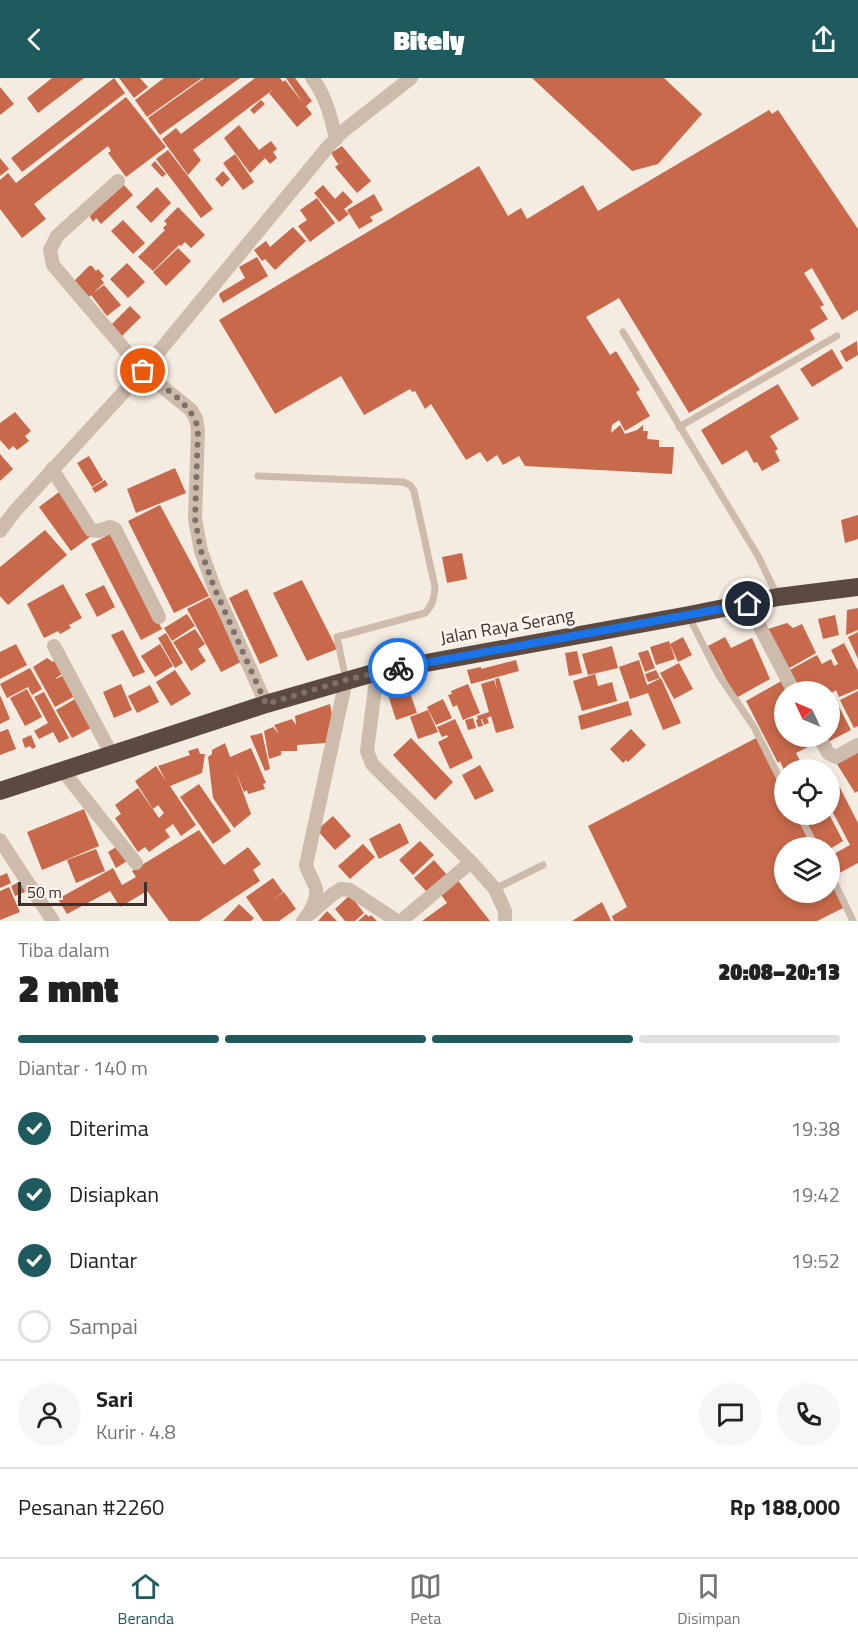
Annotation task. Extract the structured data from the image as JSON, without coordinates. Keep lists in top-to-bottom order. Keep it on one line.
{"streets":{"highway":["Jalan Raya Serang"]},"scale_bar":"50 m","north":"top left","page":{"header":"Bitely","scale":"50 m","heading":["2 mnt","Tiba dalam","20:08–20:13"],"panel":["Sari","Kurir · 4.8","Pesanan #2260","Rp 188,000"],"bar":"Diantar · 140 m","list":[["Diterima","19:38"],["Disiapkan","19:42"],["Diantar","19:52"],"Sampai"],"tabs":["Beranda","Peta","Disimpan"]}}
